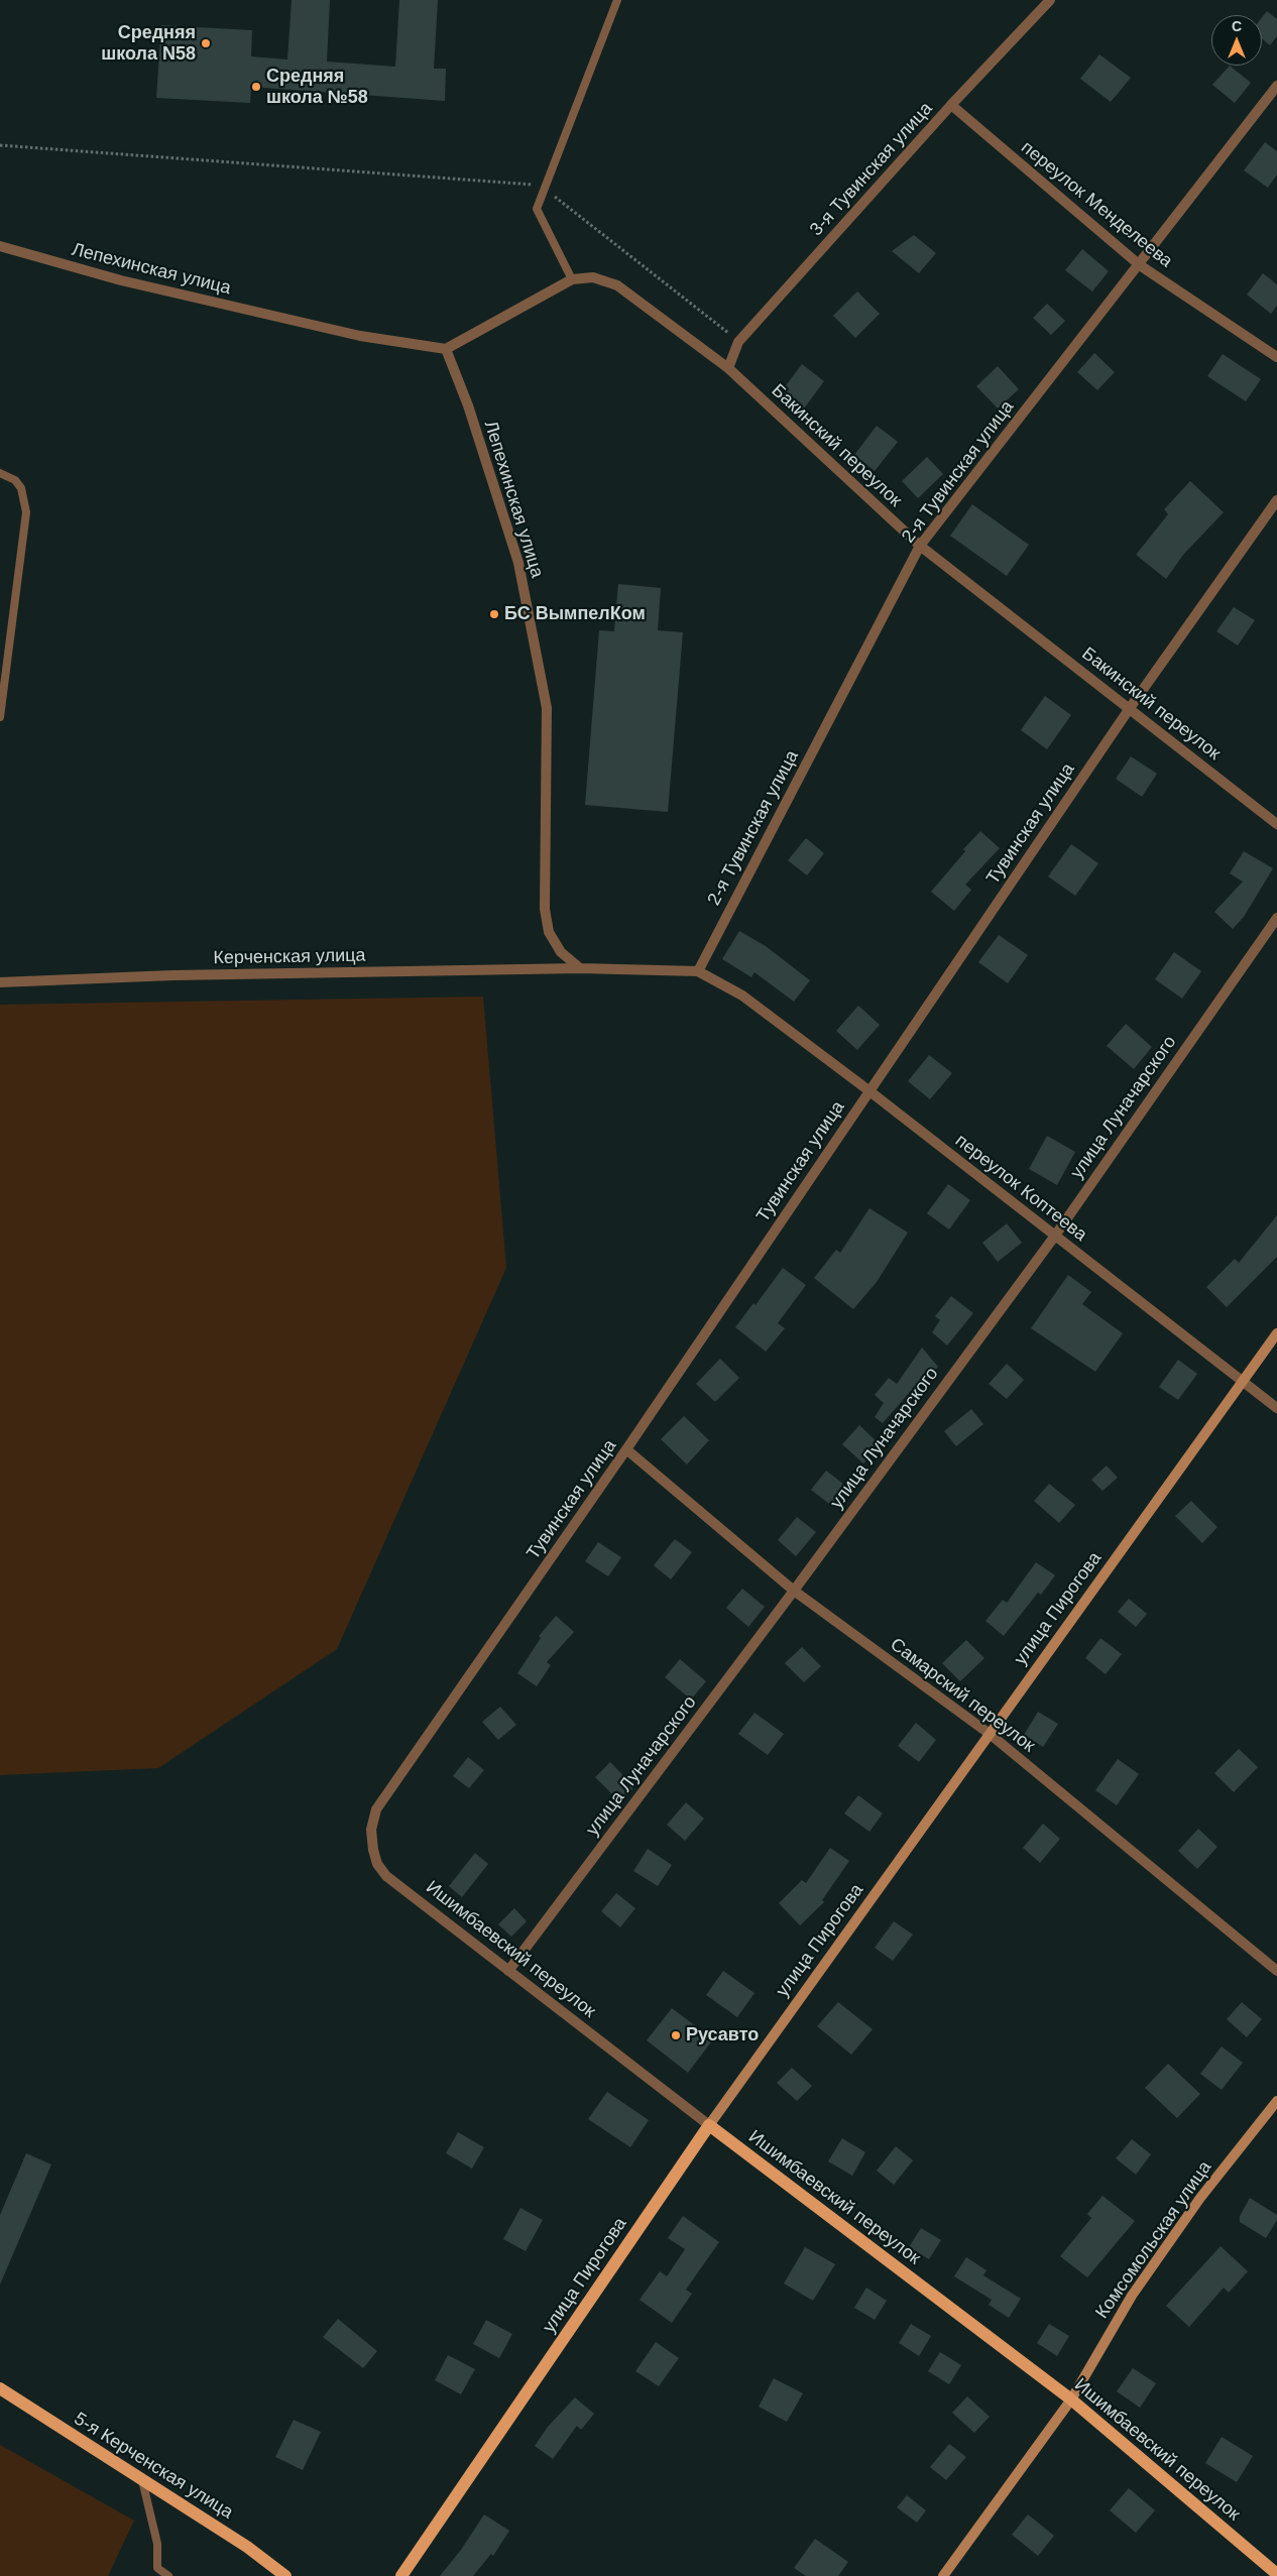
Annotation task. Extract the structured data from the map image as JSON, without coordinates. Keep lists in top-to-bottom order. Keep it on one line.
{"streets":{"main road":["улица Пирогова","Ишимбаевский переулок","Комсомольская улица","5-я Керченская улица"],"street":["3-я Тувинская улица","переулок Менделеева","Лепехинская улица","Бакинский переулок","2-я Тувинская улица","Тувинская улица","Керченская улица","улица Луначарского","переулок Коптеева","Самарский переулок"]},"crossings":[["3-я Тувинская улица","переулок Менделеева"],["3-я Тувинская улица","Бакинский переулок"],["переулок Менделеева","2-я Тувинская улица"],["Лепехинская улица","Бакинский переулок"],["Лепехинская улица","Керченская улица"],["Бакинский переулок","2-я Тувинская улица"],["Бакинский переулок","Тувинская улица"],["2-я Тувинская улица","переулок Коптеева"],["Тувинская улица","переулок Коптеева"],["Тувинская улица","Самарский переулок"],["Тувинская улица","Ишимбаевский переулок"],["улица Луначарского","переулок Коптеева"],["улица Луначарского","Самарский переулок"],["улица Луначарского","Ишимбаевский переулок"],["переулок Коптеева","улица Пирогова"],["улица Пирогова","Самарский переулок"],["улица Пирогова","Ишимбаевский переулок"],["Ишимбаевский переулок","Комсомольская улица"]],"places":["Средняя школа N58","Средняя школа №58","БС ВымпелКом","Русавто"],"north":"top"}
